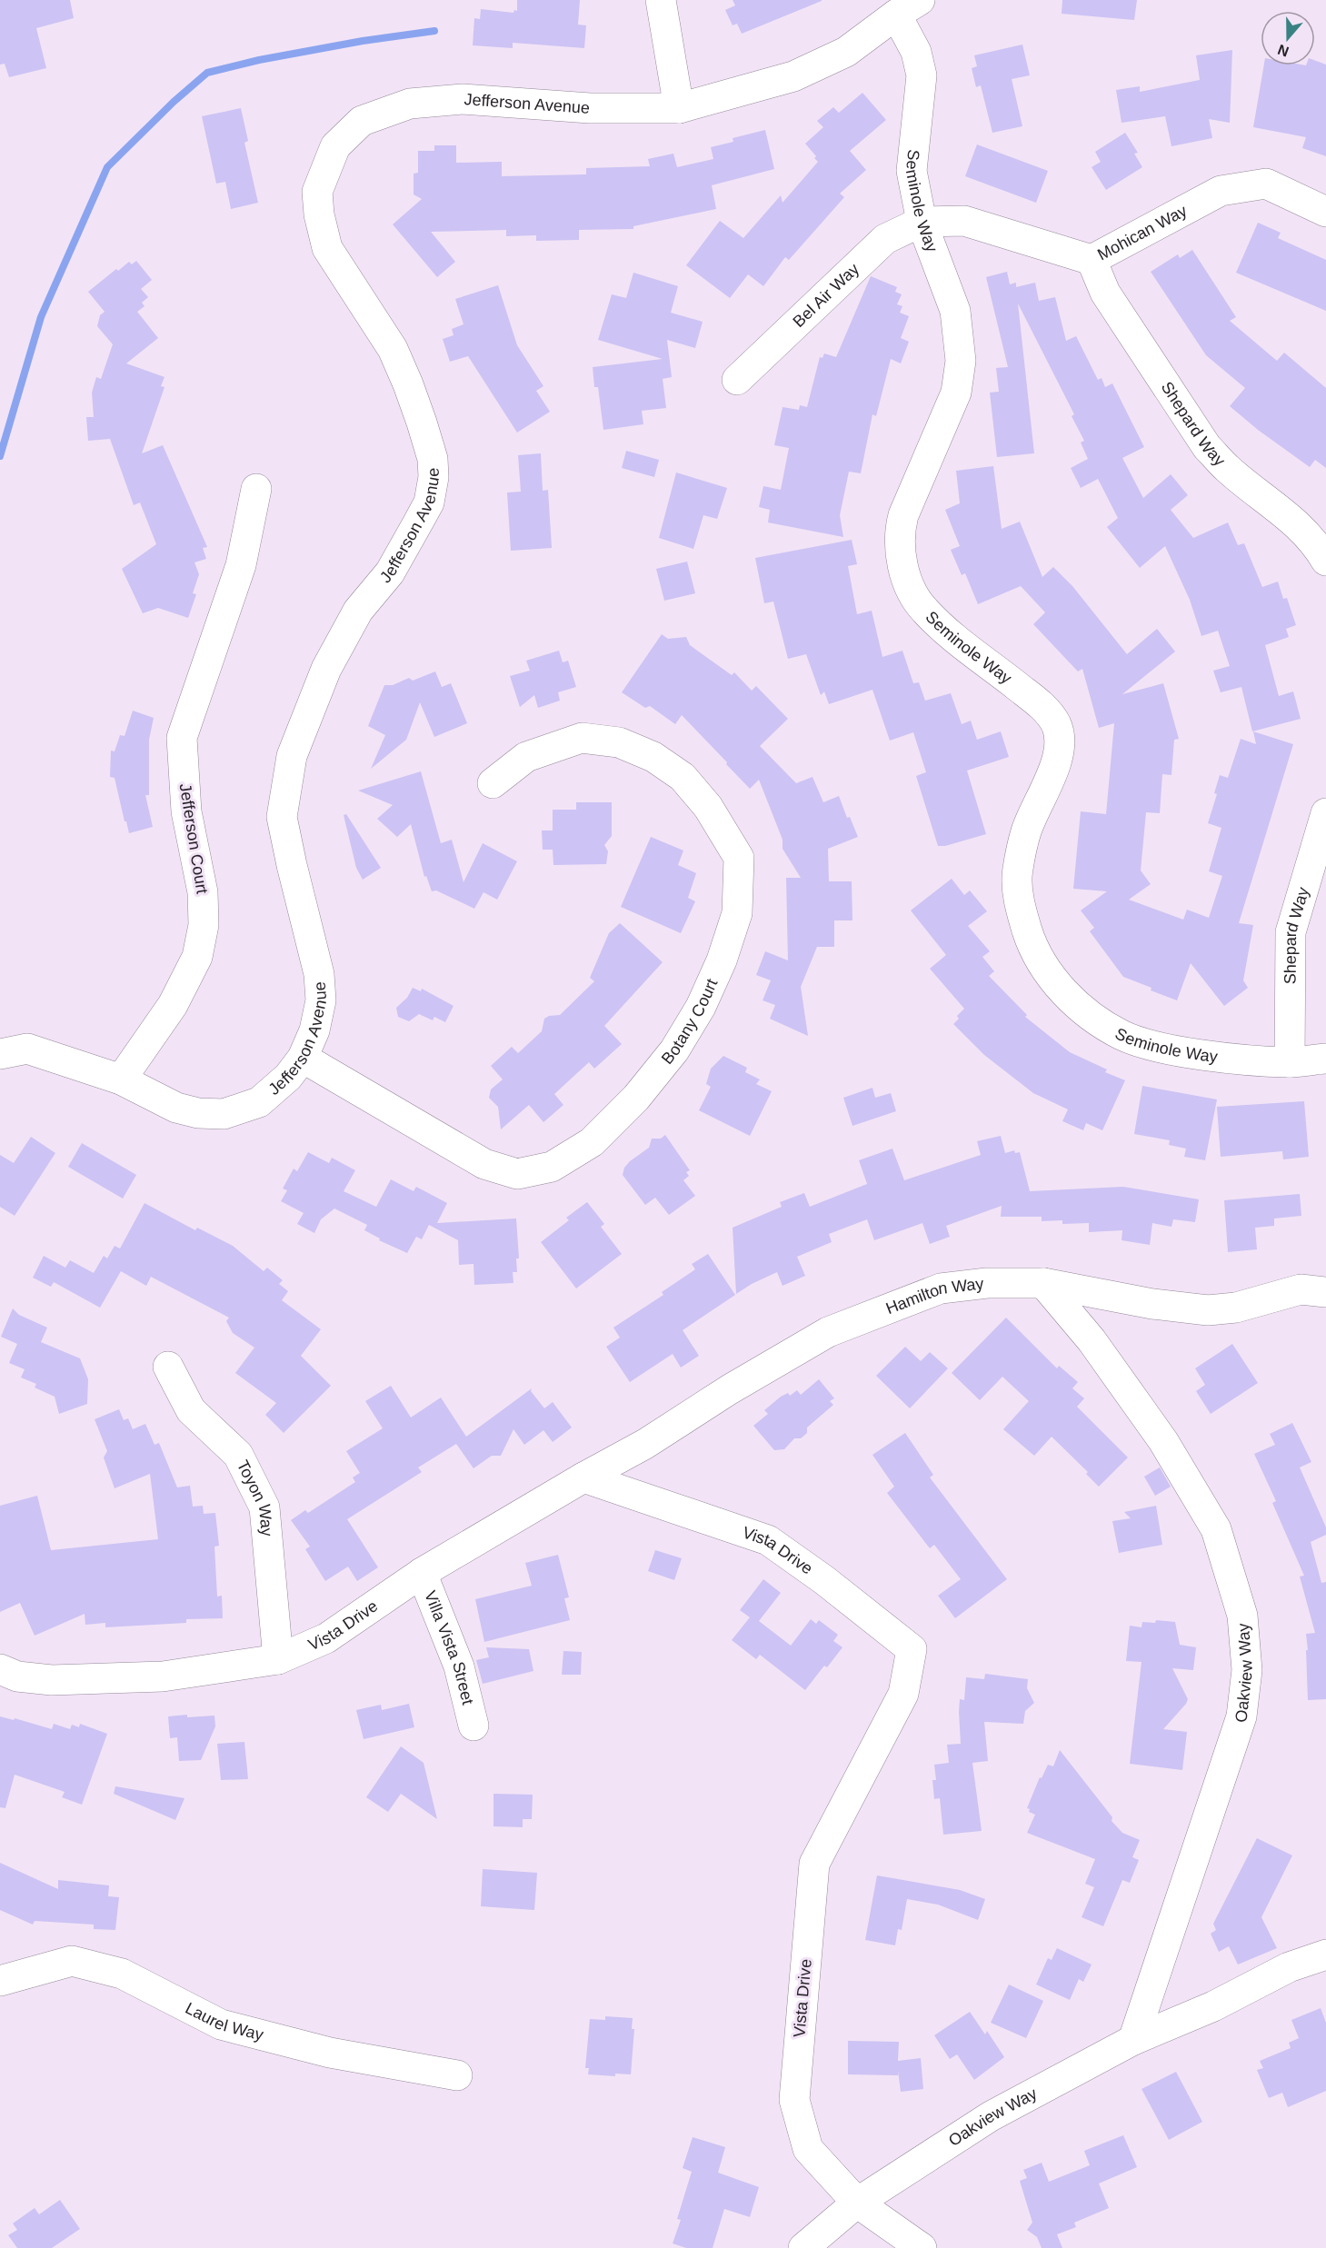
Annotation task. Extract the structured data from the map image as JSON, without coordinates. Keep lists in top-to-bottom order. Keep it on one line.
{"streets":{"street":["Jefferson Avenue","Seminole Way","Mohican Way","Bel Air Way","Shepard Way","Jefferson Court","Botany Court","Hamilton Way","Toyon Way","Vista Drive","Villa Vista Street","Oakview Way","Laurel Way"]},"crossings":[["Jefferson Avenue","Seminole Way"],["Jefferson Avenue","Jefferson Court"],["Jefferson Avenue","Botany Court"],["Seminole Way","Mohican Way"],["Seminole Way","Bel Air Way"],["Seminole Way","Shepard Way"],["Mohican Way","Bel Air Way"],["Mohican Way","Shepard Way"],["Hamilton Way","Vista Drive"],["Hamilton Way","Oakview Way"],["Toyon Way","Vista Drive"],["Vista Drive","Villa Vista Street"],["Vista Drive","Oakview Way"]],"north":"bottom"}
